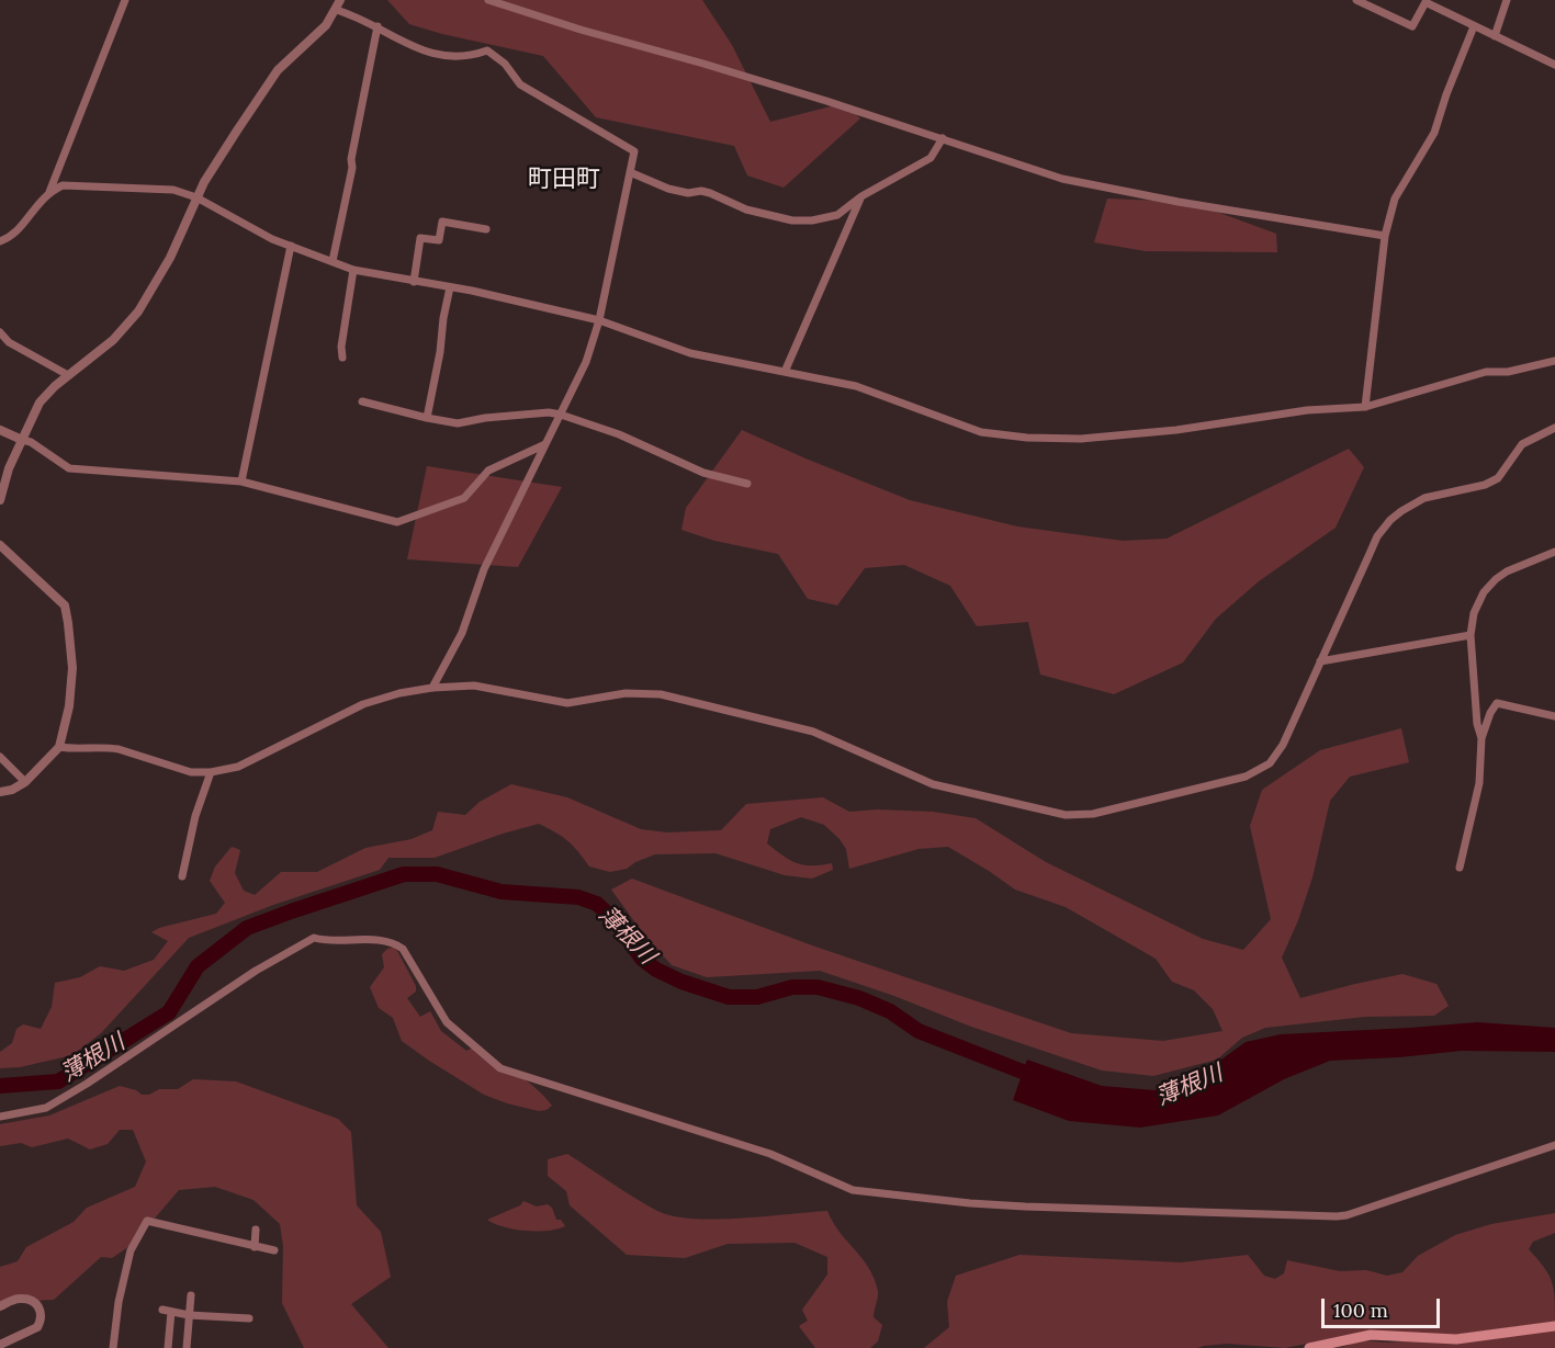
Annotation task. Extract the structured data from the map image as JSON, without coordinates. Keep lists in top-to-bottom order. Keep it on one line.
{"districts":["町田町"],"water":["薄根川"],"scale_bar":"100 m"}
